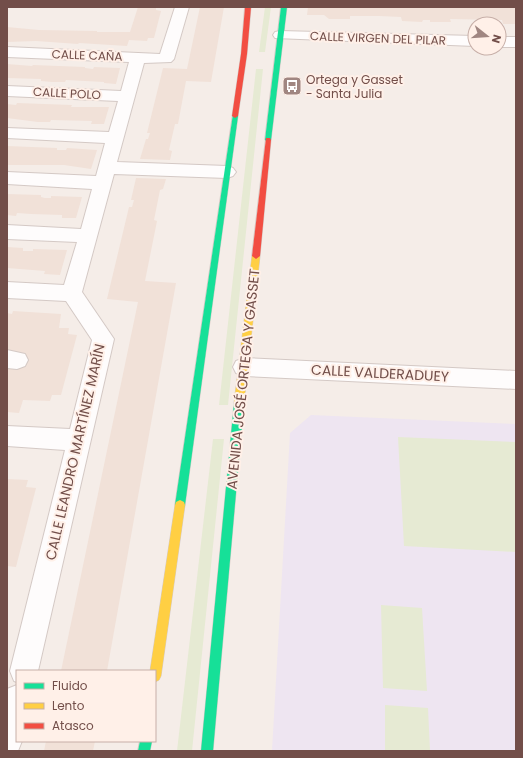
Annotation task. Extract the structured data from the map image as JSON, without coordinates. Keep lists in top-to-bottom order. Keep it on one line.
{"streets":{"main road":["AVENIDA JOSÉ ORTEGA Y GASSET"],"street":["CALLE VIRGEN DEL PILAR","CALLE CAÑA","CALLE POLO","CALLE VALDERADUEY","CALLE LEANDRO MARTÍNEZ MARÍN"]},"crossings":[["CALLE VIRGEN DEL PILAR","AVENIDA JOSÉ ORTEGA Y GASSET"],["CALLE VALDERADUEY","AVENIDA JOSÉ ORTEGA Y GASSET"]],"places":{"bus stop":["Ortega y Gasset - Santa Julia"]},"legend":["Fluido","Lento","Atasco"],"north":"right"}
